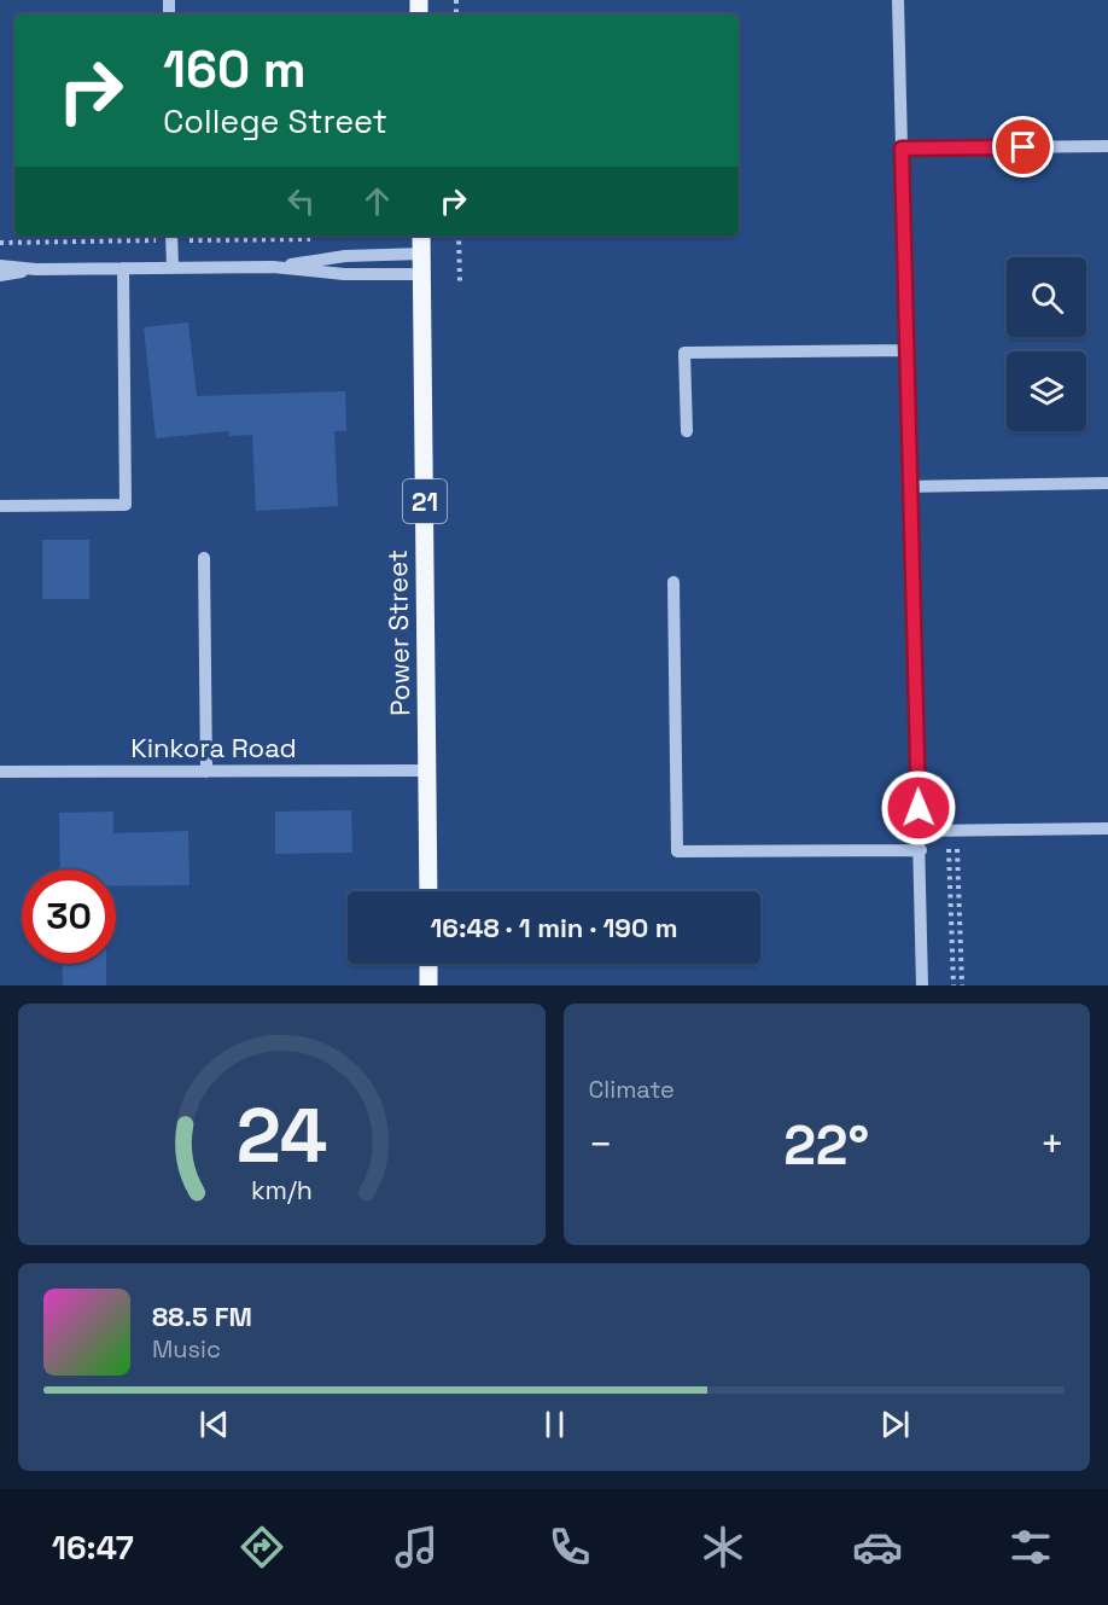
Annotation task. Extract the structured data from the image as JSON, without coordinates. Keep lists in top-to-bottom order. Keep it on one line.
{"streets":{"main road":["21","Power Street"],"street":["Kinkora Road"]},"crossings":[["Power Street","Kinkora Road"]],"page":{"turn":["160 m","College Street"],"limit":"30","trip":"16:48 · 1 min · 190 m","tile":"Climate","heat":["−","22°","+"],"song":["88.5 FM","Music"],"tabs":"16:47","gauge":["24","km/h"]}}
